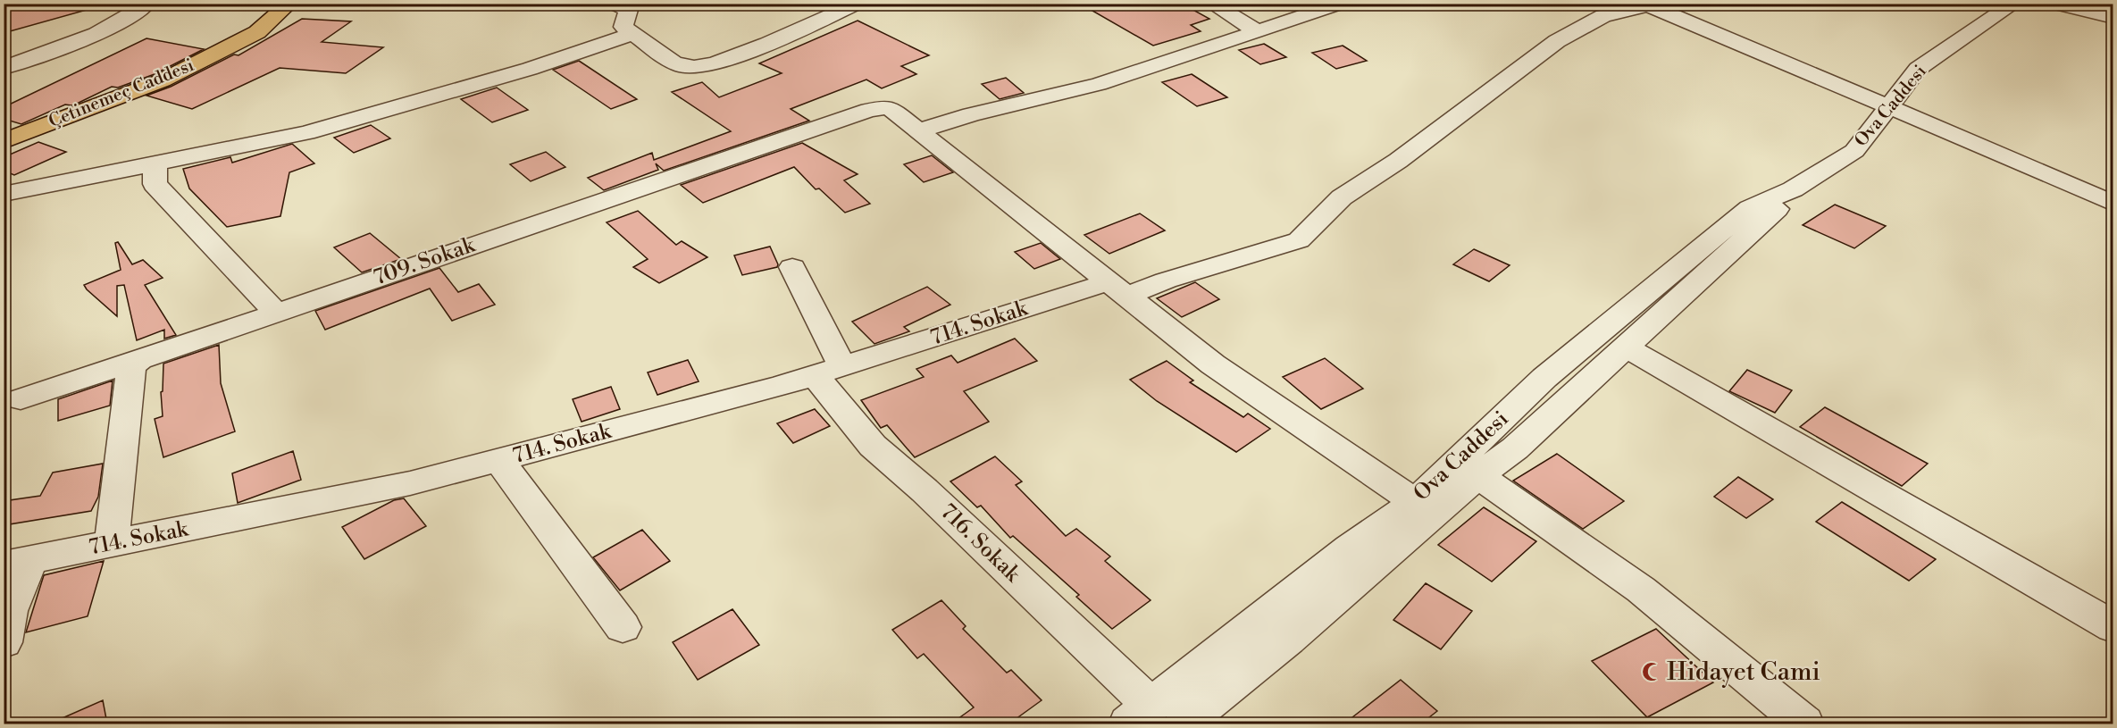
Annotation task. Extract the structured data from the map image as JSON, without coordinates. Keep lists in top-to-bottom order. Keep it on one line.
{"streets":{"main road":["Çetinemeç Caddesi"],"street":["Ova Caddesi","709. Sokak","714. Sokak","716. Sokak"]},"crossings":[["Ova Caddesi","716. Sokak"],["714. Sokak","716. Sokak"]],"places":{"mosque":["Hidayet Cami"]}}
